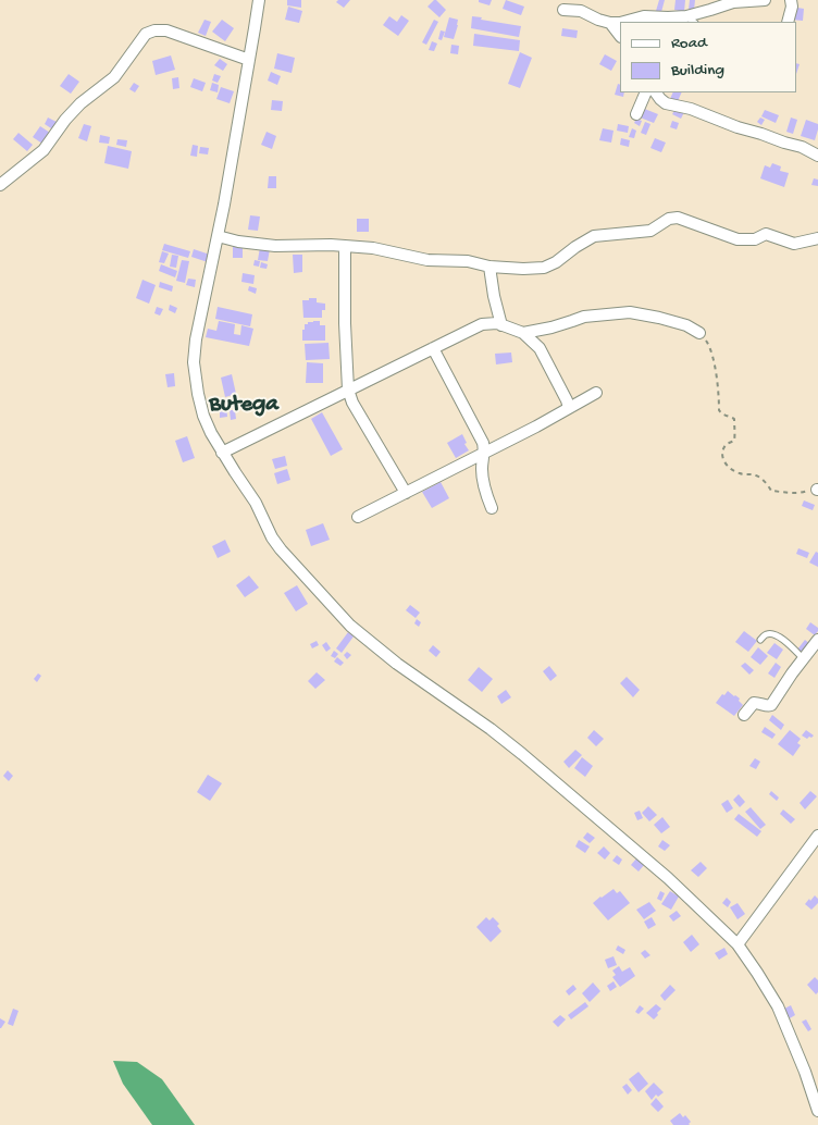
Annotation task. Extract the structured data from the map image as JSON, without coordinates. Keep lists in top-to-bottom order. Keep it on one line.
{"districts":["Butega"],"legend":["Road","Building"]}
